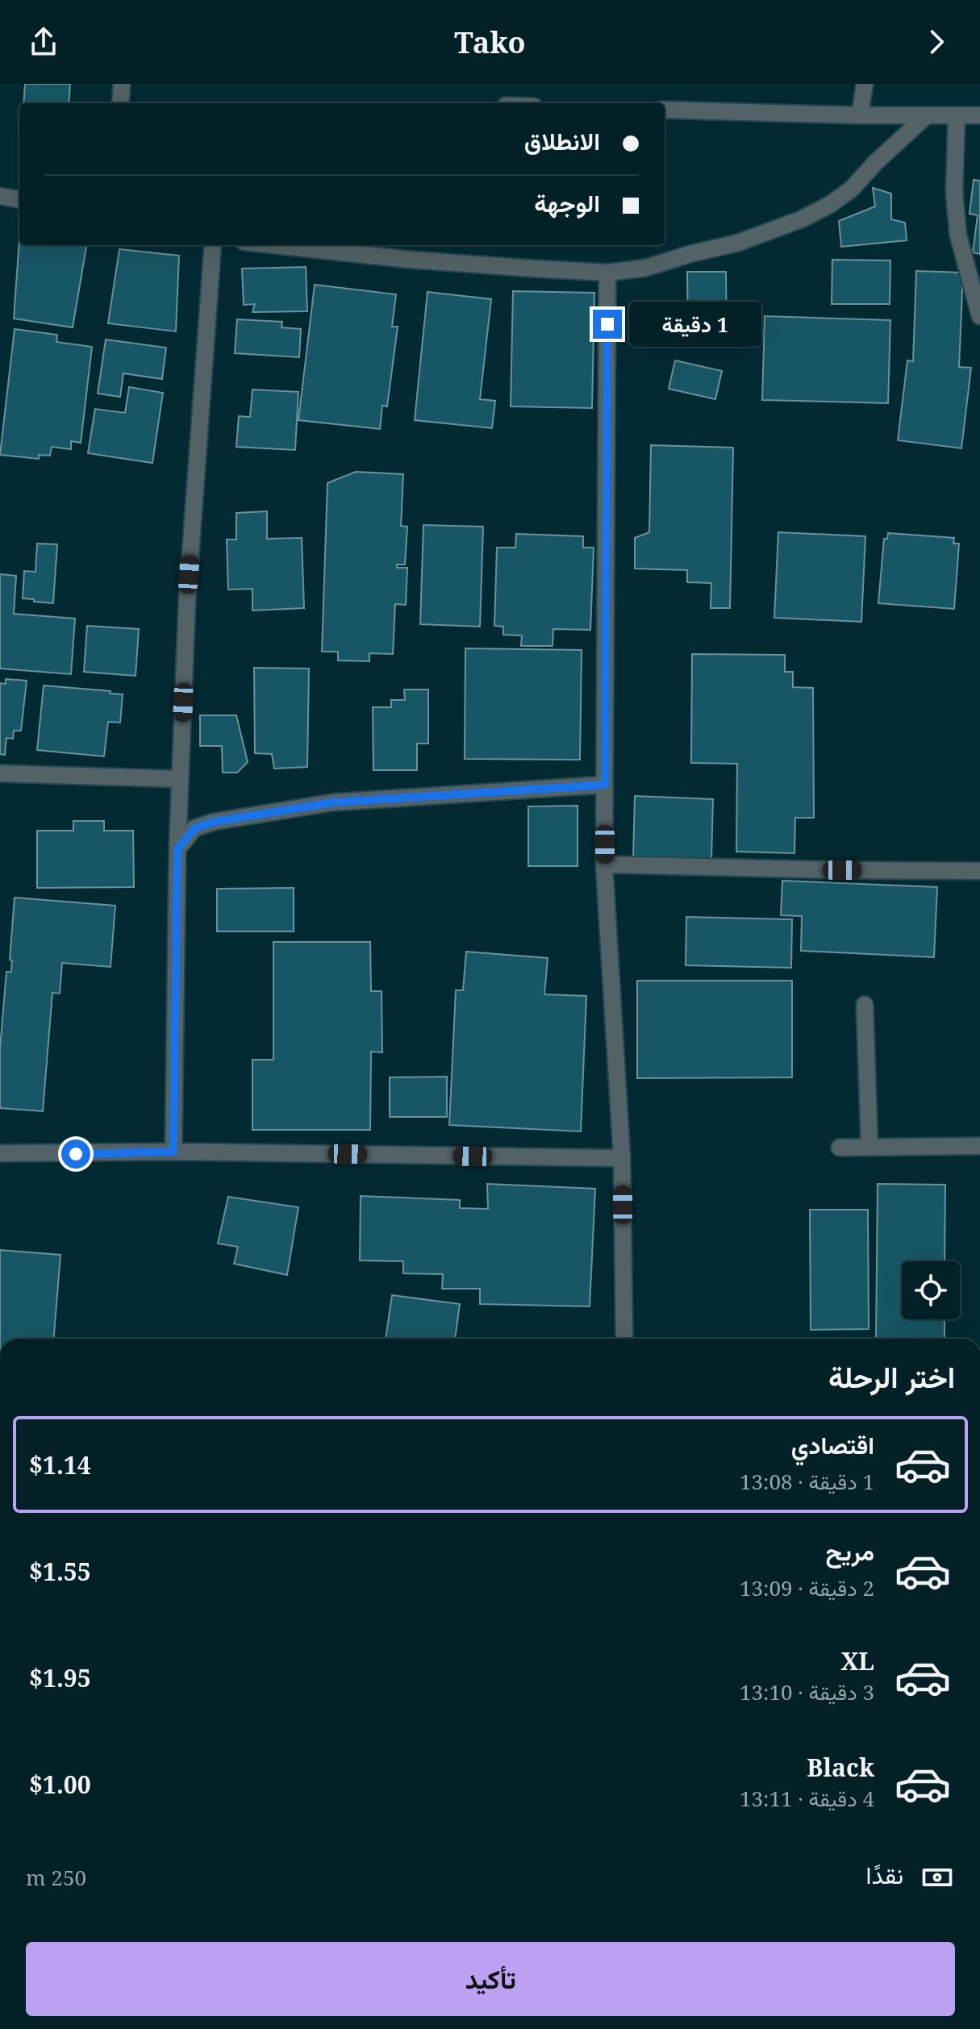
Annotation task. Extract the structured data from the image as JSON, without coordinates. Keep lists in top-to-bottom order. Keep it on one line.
{"page":{"header":"Tako","banner":["الانطلاق","الوجهة"],"bubble":"1 دقيقة","heading":"اختر الرحلة","list":[{"name":"اقتصادي","note":"1 دقيقة · 13:08","value":"$1.14"},{"name":"مريح","note":"2 دقيقة · 13:09","value":"$1.55"},{"name":"XL","note":"3 دقيقة · 13:10","value":"$1.95"},{"name":"Black","note":"4 دقيقة · 13:11","value":"$1.00"}],"pay":["نقدًا","250 m"],"buttons":"تأكيد"}}
